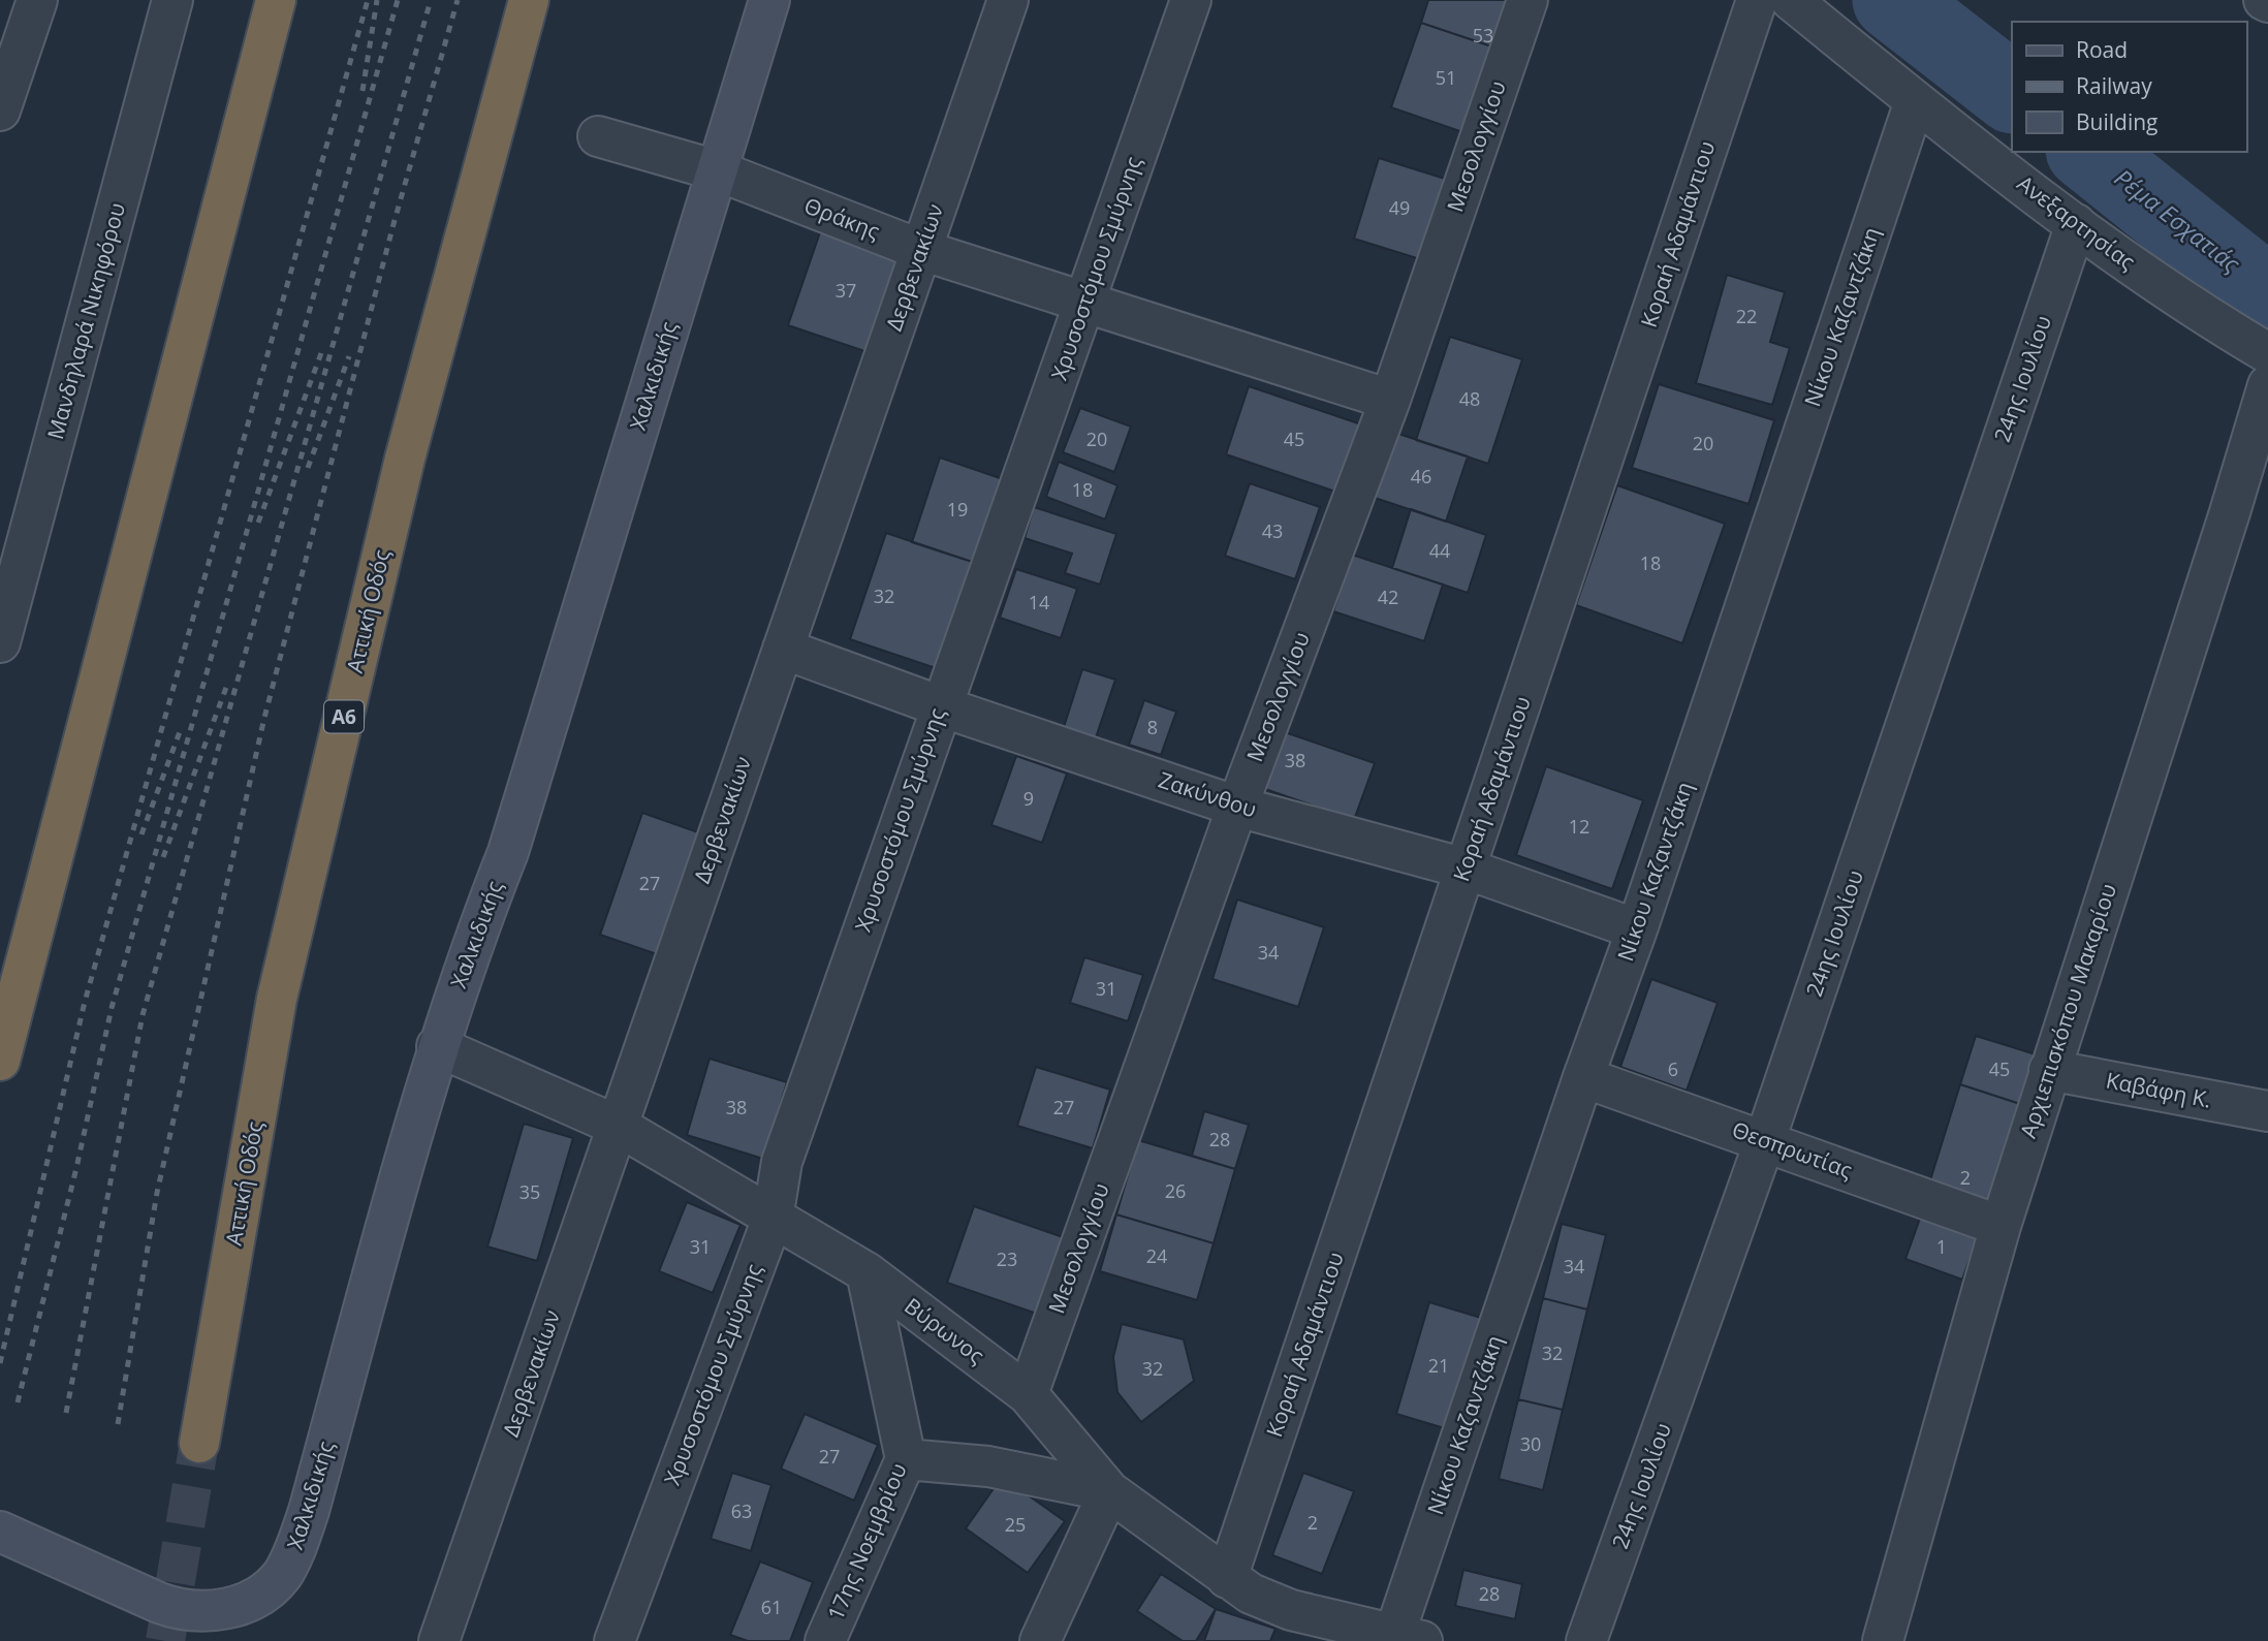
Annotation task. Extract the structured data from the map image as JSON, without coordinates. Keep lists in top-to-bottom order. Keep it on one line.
{"streets":{"highway":["Αττική Οδός","Α6"],"street":["Μεσολογγίου","Θράκης","Ανεξαρτησίας","Κοραή Αδαμάντιου","Δερβενακίων","Χρυσοστόμου Σμύρνης","Νίκου Καζαντζάκη","Μανδηλαρά Νικηφόρου","Χαλκιδικής","24ης Ιουλίου","Ζακύνθου","Αρχιεπισκόπου Μακαρίου","Καβάφη Κ.","Θεσπρωτίας","Βύρωνος","17ης Νοεμβρίου"]},"crossings":[["Μεσολογγίου","Θράκης"],["Μεσολογγίου","Ζακύνθου"],["Μεσολογγίου","Βύρωνος"],["Θράκης","Δερβενακίων"],["Θράκης","Χρυσοστόμου Σμύρνης"],["Θράκης","Χαλκιδικής"],["Ανεξαρτησίας","Νίκου Καζαντζάκη"],["Ανεξαρτησίας","24ης Ιουλίου"],["Κοραή Αδαμάντιου","Ζακύνθου"],["Κοραή Αδαμάντιου","Βύρωνος"],["Δερβενακίων","Ζακύνθου"],["Δερβενακίων","Βύρωνος"],["Χρυσοστόμου Σμύρνης","Ζακύνθου"],["Χρυσοστόμου Σμύρνης","Βύρωνος"],["Νίκου Καζαντζάκη","Ζακύνθου"],["Νίκου Καζαντζάκη","Θεσπρωτίας"],["Νίκου Καζαντζάκη","Βύρωνος"],["Χαλκιδικής","Βύρωνος"],["24ης Ιουλίου","Θεσπρωτίας"],["Αρχιεπισκόπου Μακαρίου","Καβάφη Κ."],["Αρχιεπισκόπου Μακαρίου","Θεσπρωτίας"],["Βύρωνος","17ης Νοεμβρίου"]],"water":["Ρέμα Εσχατιάς"],"house_numbers":["53","51","49","37","22","48","20","45","20","46","18","19","43","44","18","32","42","14","8","38","9","12","27","34","31","6","45","38","27","28","2","26","35","31","1","24","23","34","32","21","32","30","27","63","2","25","28","61"],"legend":["Road","Railway","Building"]}
